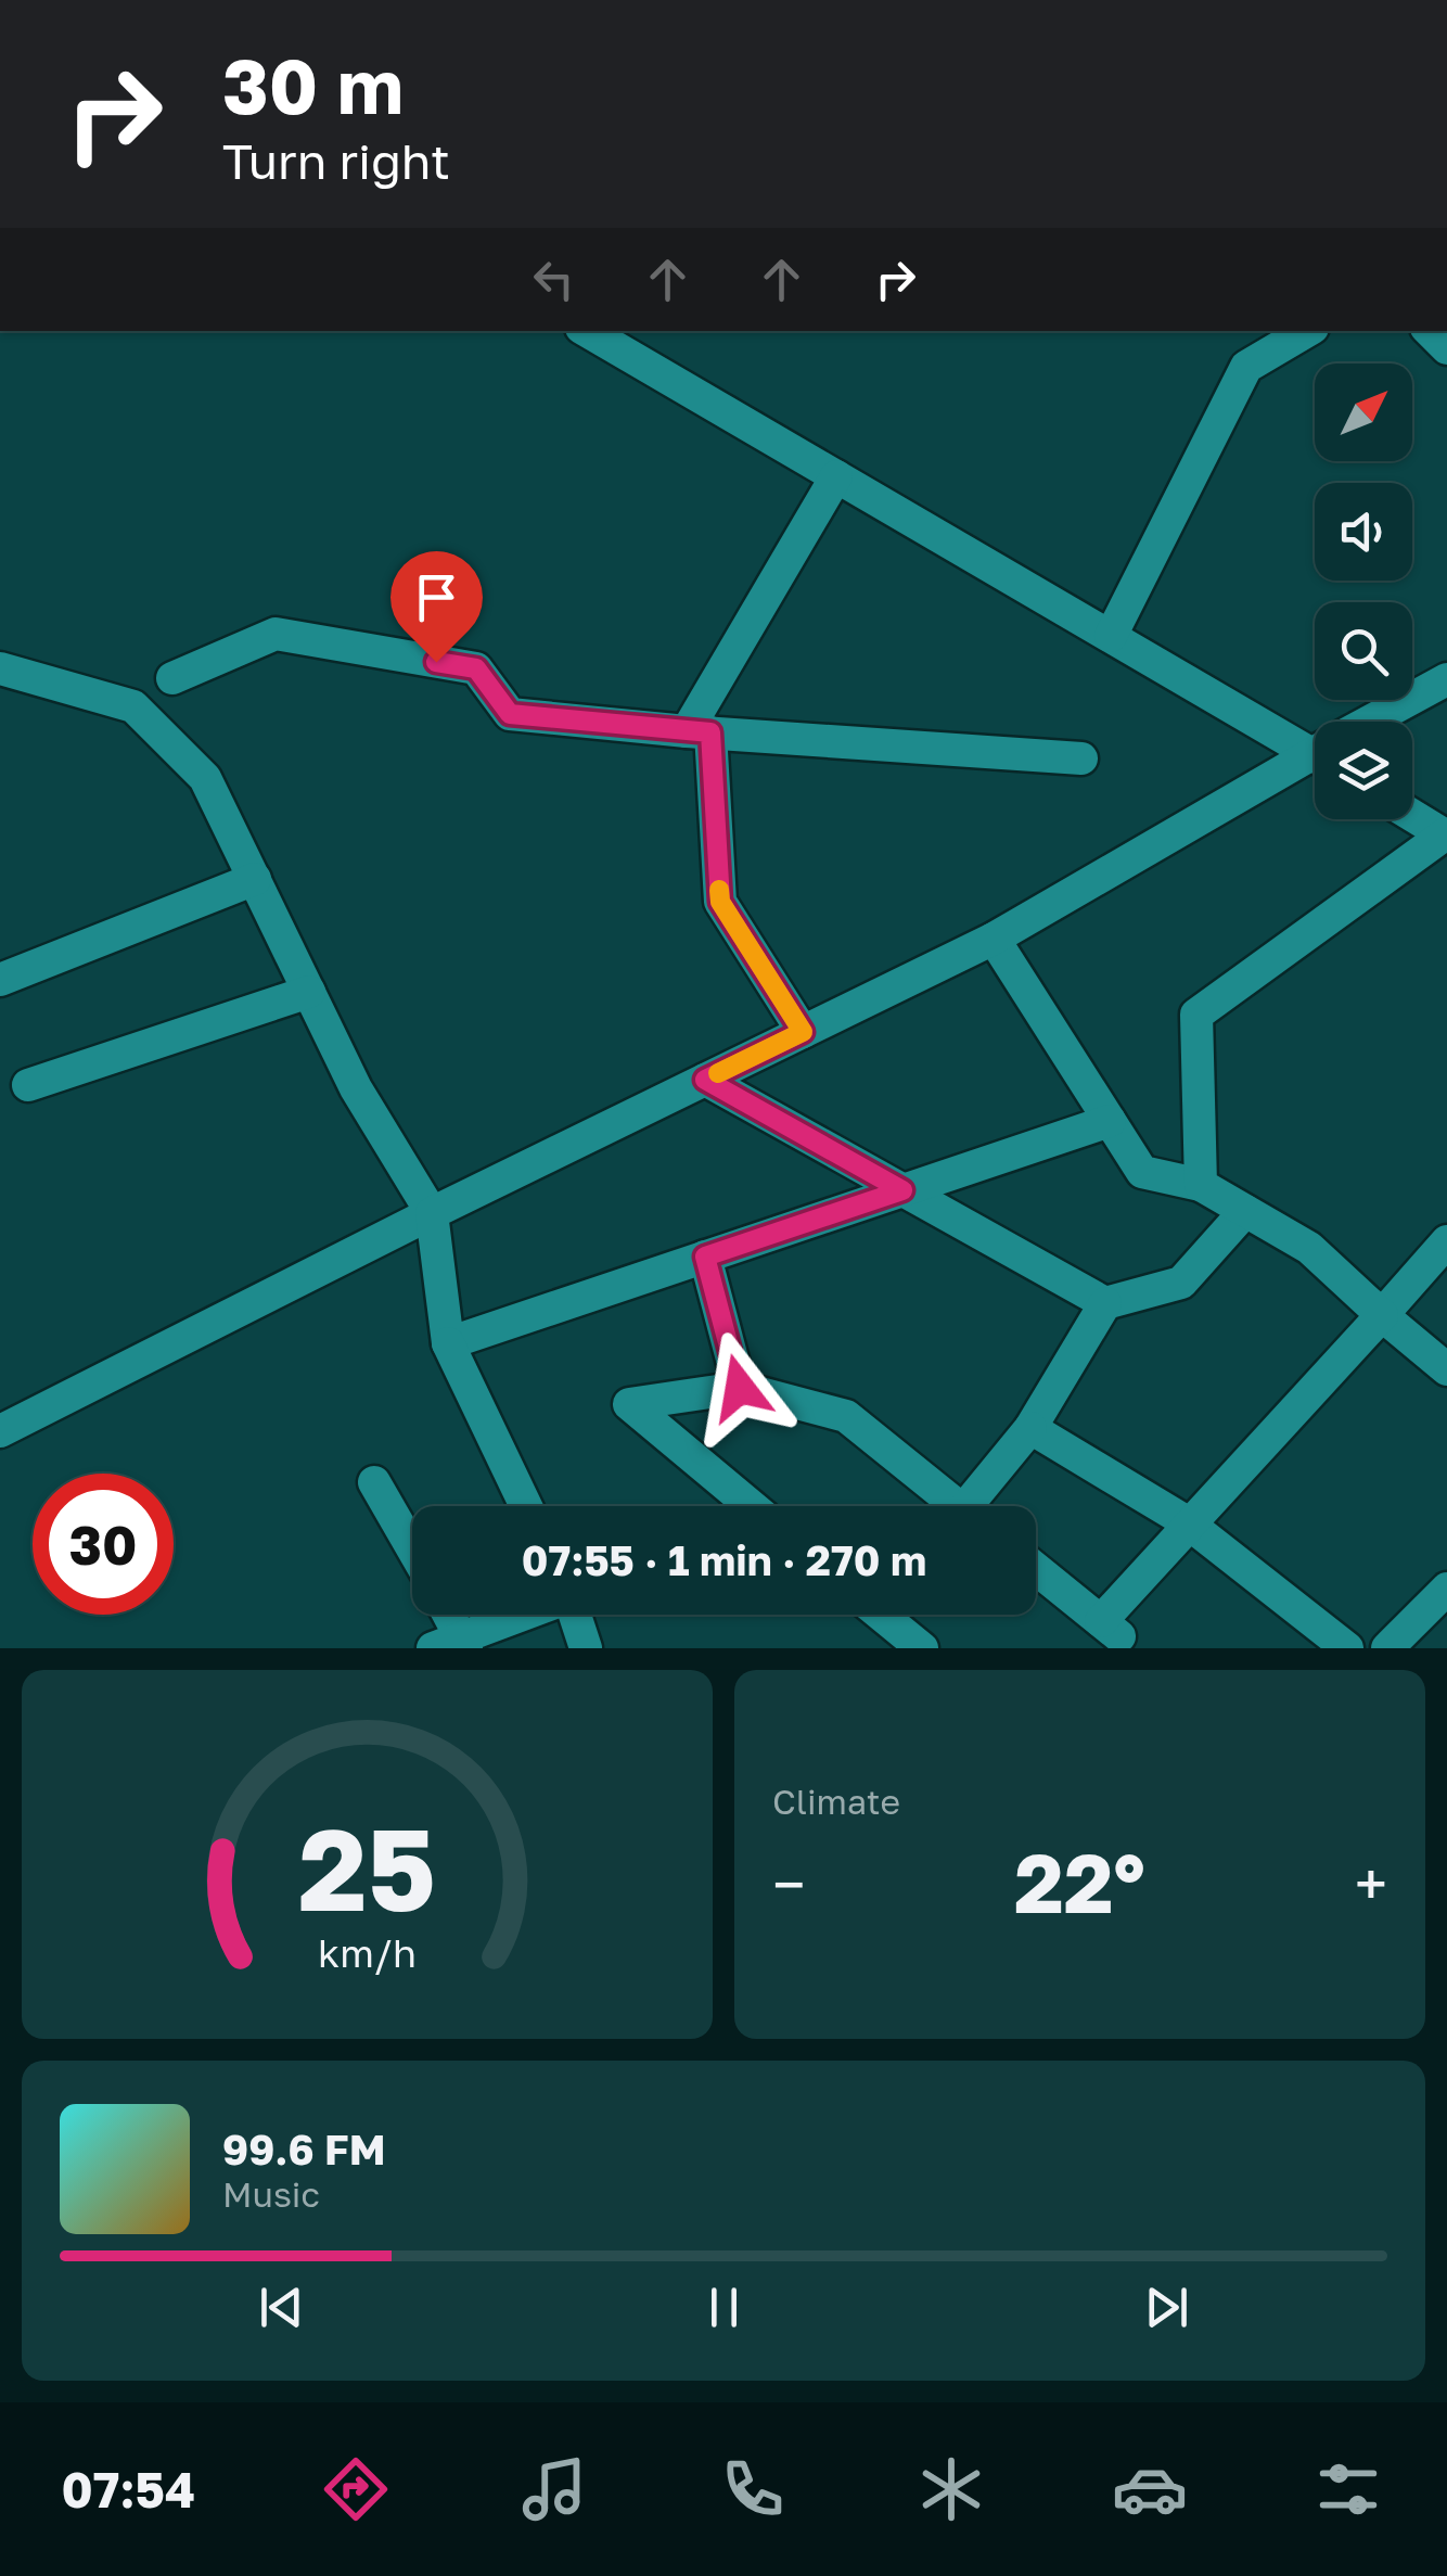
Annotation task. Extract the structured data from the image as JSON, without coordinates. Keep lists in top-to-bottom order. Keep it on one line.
{"north":"top right","page":{"turn":["30 m","Turn right"],"limit":"30","trip":"07:55 · 1 min · 270 m","tile":"Climate","heat":["−","22°","+"],"song":["99.6 FM","Music"],"tabs":"07:54","gauge":["25","km/h"]}}
